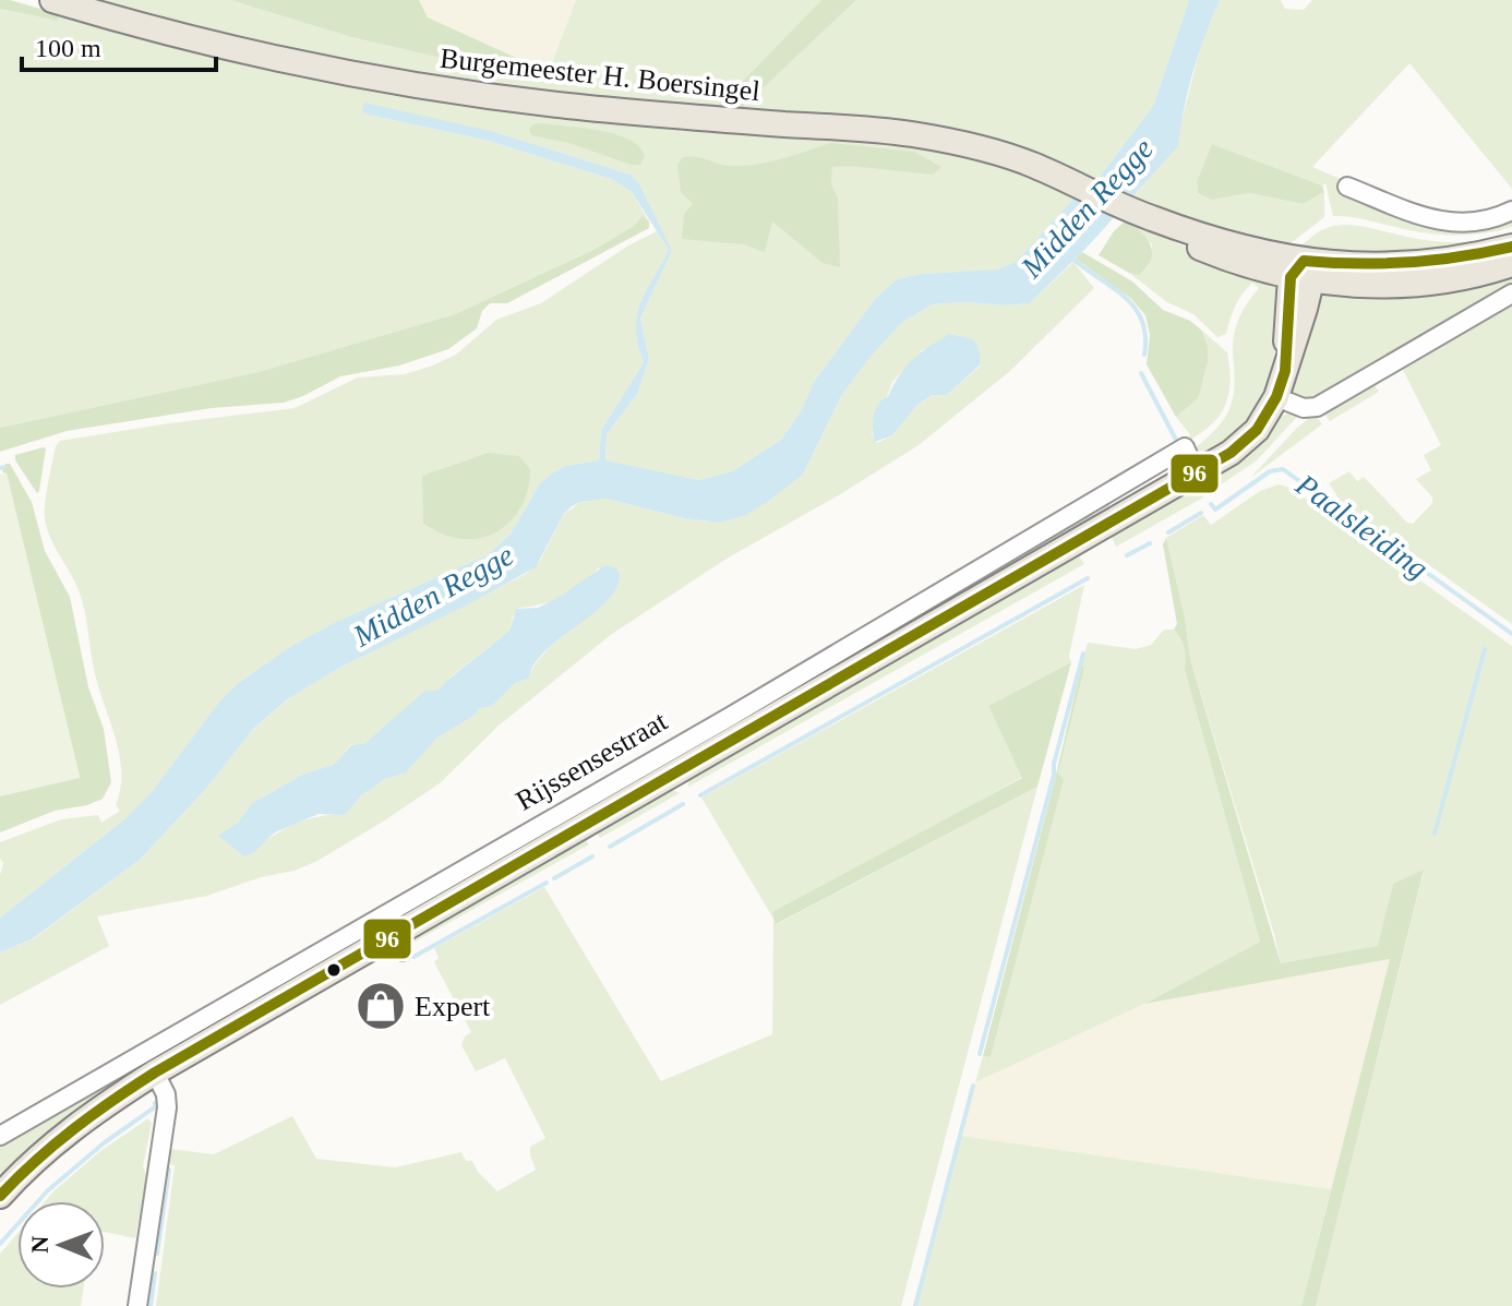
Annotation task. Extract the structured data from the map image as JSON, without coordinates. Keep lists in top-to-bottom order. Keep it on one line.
{"streets":{"main road":["Burgemeester H. Boersingel","Rijssensestraat"]},"crossings":[["Burgemeester H. Boersingel","Rijssensestraat"]],"water":["Midden Regge","Paalsleiding"],"places":{"shop":["Expert"]},"lines":["transit line 96"],"scale_bar":"100 m","north":"left"}
